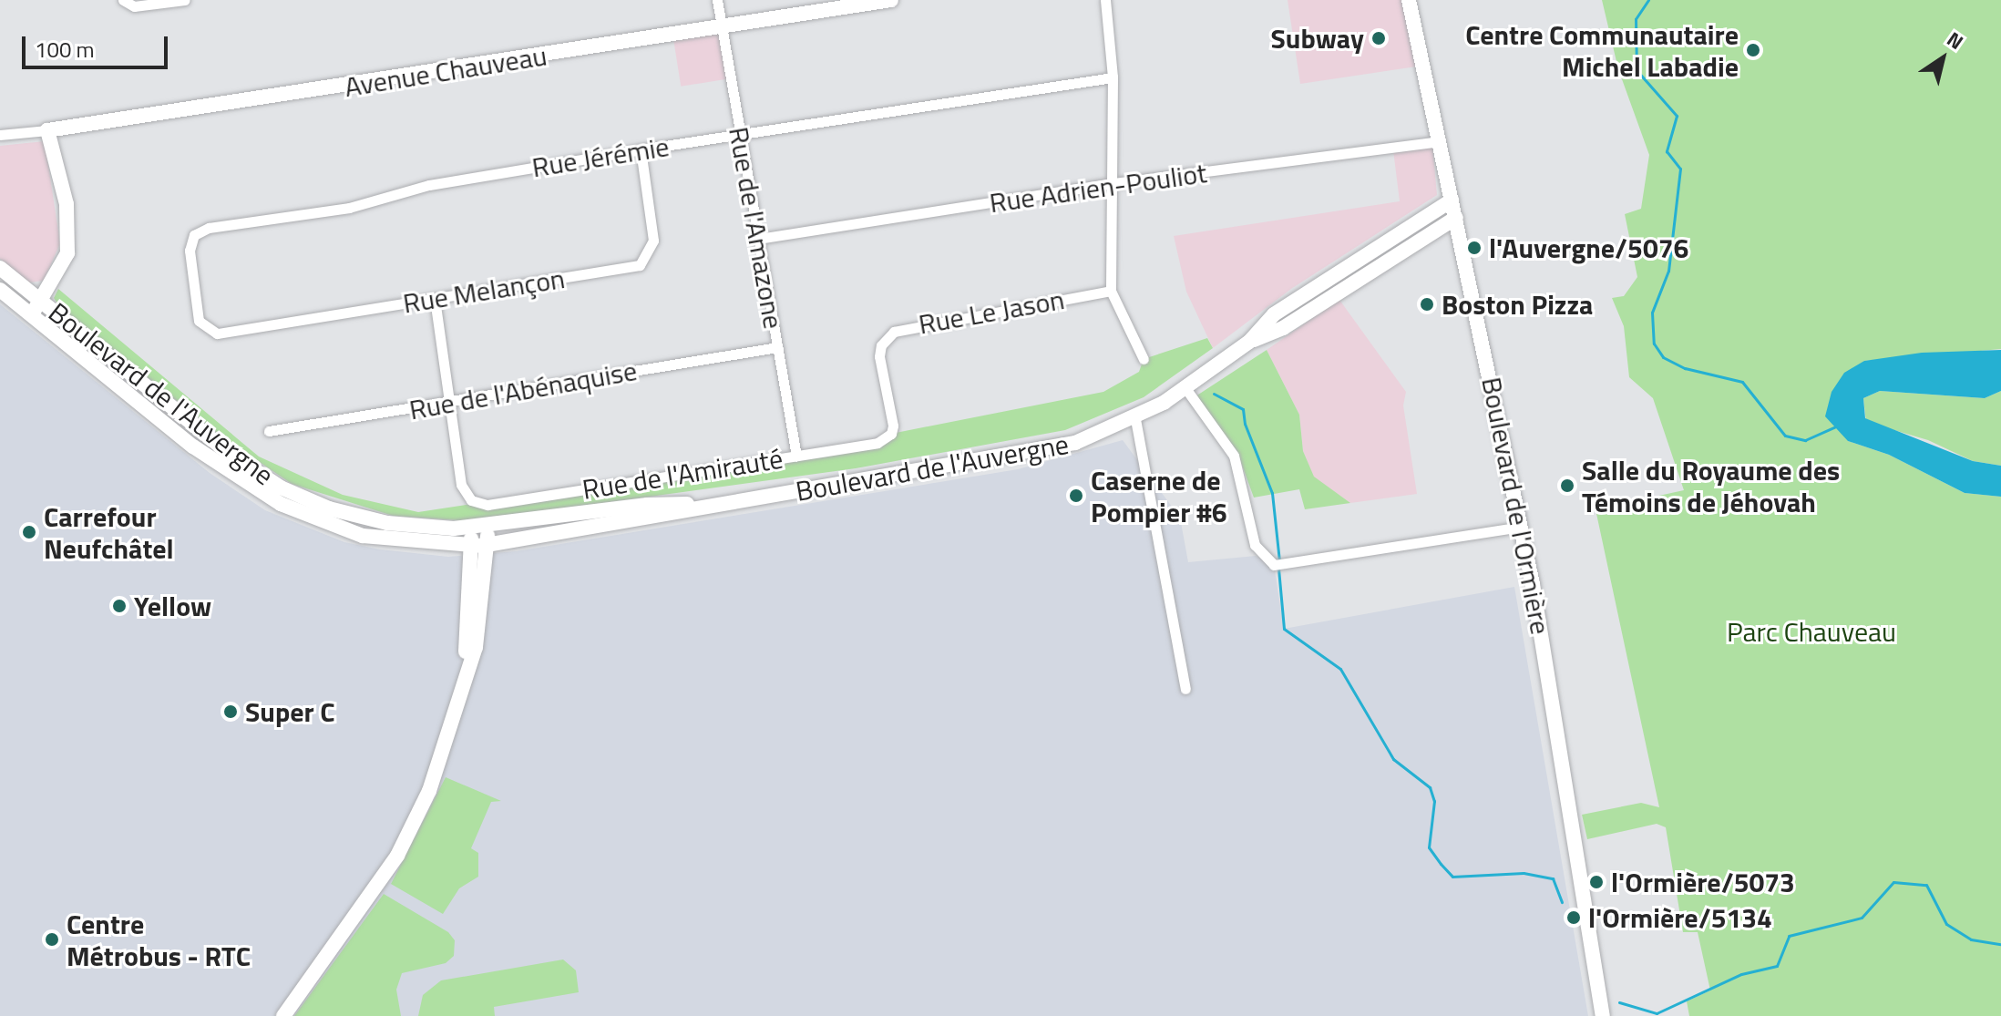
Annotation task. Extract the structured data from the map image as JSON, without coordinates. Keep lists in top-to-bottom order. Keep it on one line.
{"streets":{"main road":["Avenue Chauveau","Boulevard de l'Auvergne","Boulevard de l'Ormière"],"street":["Rue Jérémie","Rue Adrien-Pouliot","Rue de l'Amazone","Rue Melançon","Rue Le Jason","Rue de l'Abénaquise","Rue de l'Amirauté"]},"crossings":[["Avenue Chauveau","Rue de l'Amazone"],["Rue Jérémie","Rue de l'Amazone"],["Rue Jérémie","Rue Melançon"],["Rue Adrien-Pouliot","Rue de l'Amazone"],["Rue Adrien-Pouliot","Boulevard de l'Ormière"],["Rue de l'Amazone","Rue de l'Abénaquise"],["Rue de l'Amazone","Rue de l'Amirauté"],["Rue Le Jason","Rue de l'Amirauté"],["Rue de l'Abénaquise","Rue de l'Amirauté"],["Boulevard de l'Auvergne","Boulevard de l'Ormière"]],"parks":["Parc Chauveau"],"places":["Subway","Centre Communautaire Michel Labadie","l'Auvergne/5076","Boston Pizza","Salle du Royaume des Témoins de Jéhovah","Caserne de Pompier #6","Carrefour Neufchâtel","Yellow","Super C","l'Ormière/5073","l'Ormière/5134","Centre Métrobus - RTC"],"scale_bar":"100 m","north":"top right"}
